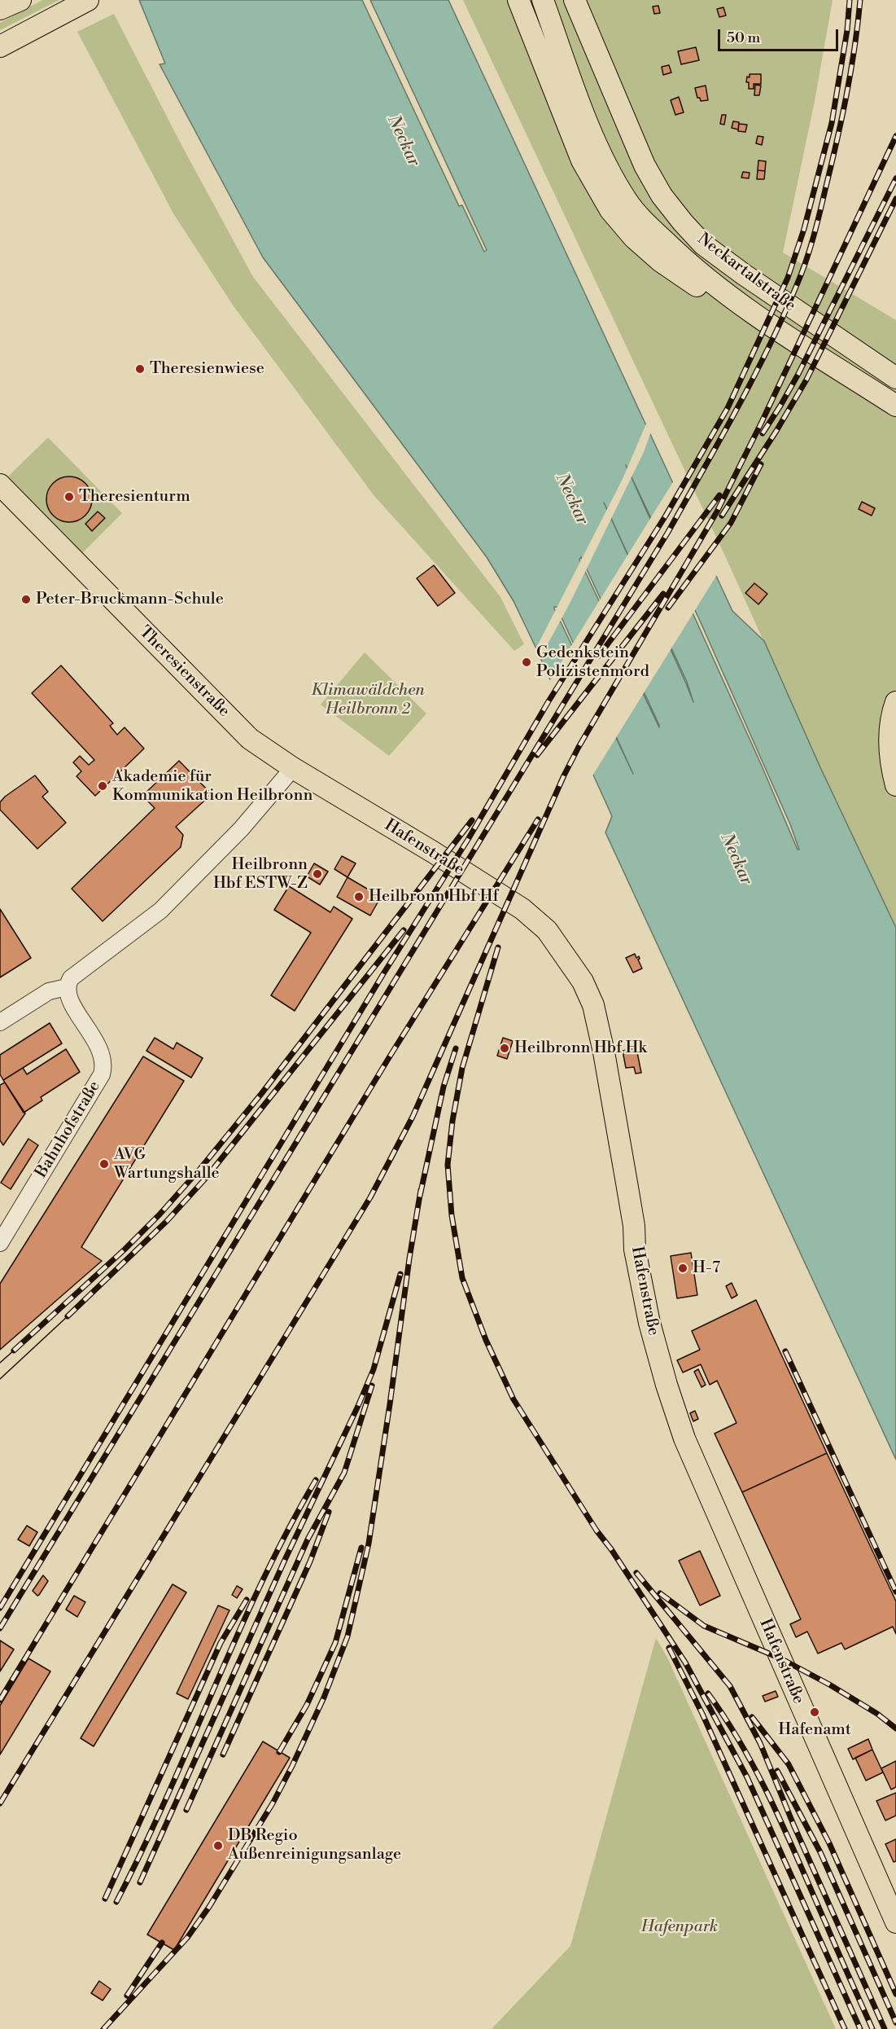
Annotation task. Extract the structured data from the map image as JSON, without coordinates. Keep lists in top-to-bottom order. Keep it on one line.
{"streets":{"main road":["Neckartalstraße","Theresienstraße","Hafenstraße"],"street":["Bahnhofstraße"]},"crossings":[["Theresienstraße","Hafenstraße"]],"water":["Neckar"],"parks":["Klimawäldchen Heilbronn 2","Hafenpark"],"places":["Theresienwiese","Theresienturm","Peter-Bruckmann-Schule","Gedenkstein Polizistenmord","Akademie für Kommunikation Heilbronn","Heilbronn Hbf ESTW-Z","Heilbronn Hbf Hf","Heilbronn Hbf Hk","AVG Wartungshalle","H-7","Hafenamt","DB Regio Außenreinigungsanlage"],"scale_bar":"50 m"}
